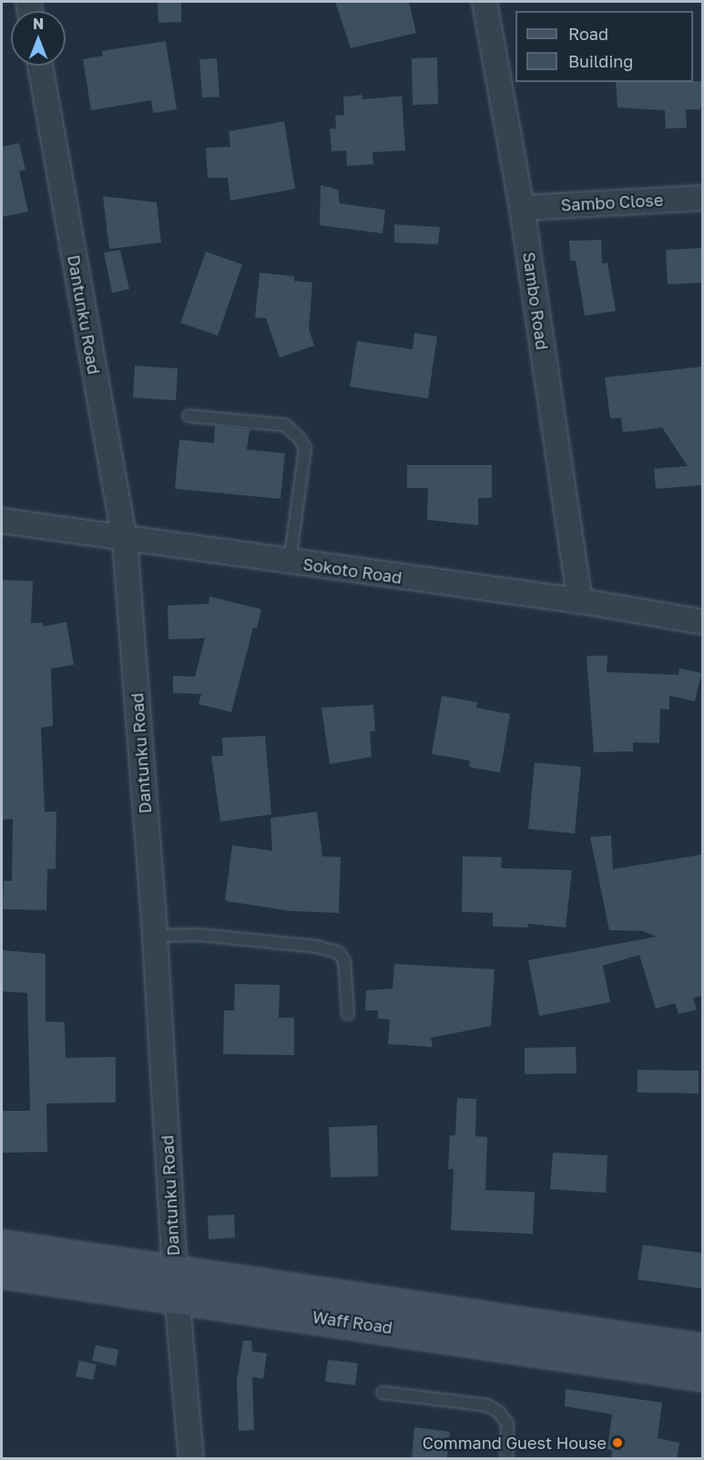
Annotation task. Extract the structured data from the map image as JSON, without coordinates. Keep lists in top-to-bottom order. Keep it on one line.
{"streets":{"street":["Sambo Close","Sambo Road","Dantunku Road","Sokoto Road","Waff Road"]},"crossings":[["Sambo Close","Sambo Road"],["Sambo Road","Sokoto Road"],["Dantunku Road","Sokoto Road"],["Dantunku Road","Waff Road"]],"places":["Command Guest House"],"legend":["Road","Building"],"north":"top"}
